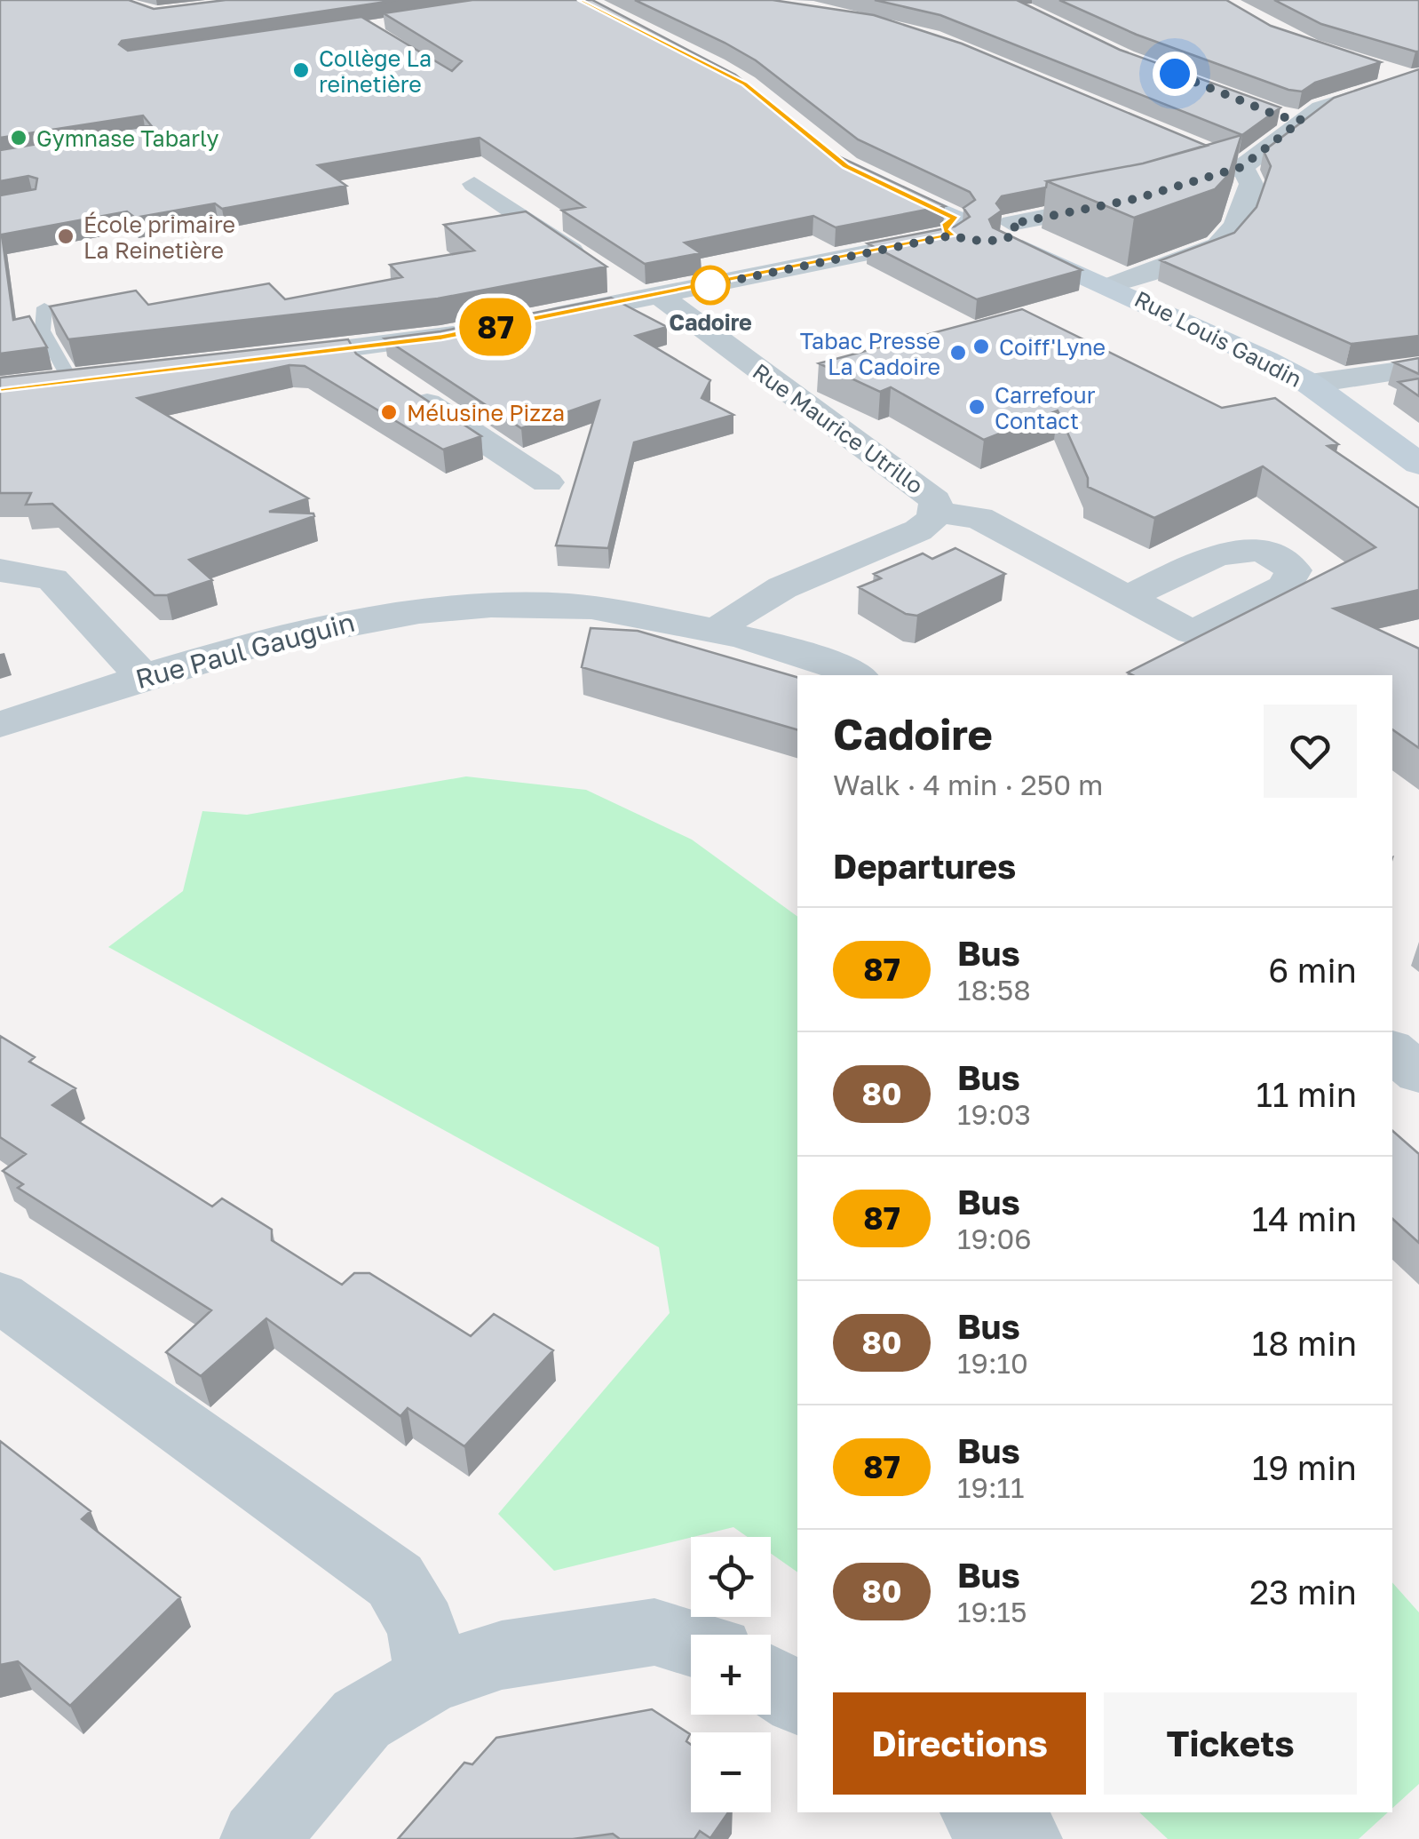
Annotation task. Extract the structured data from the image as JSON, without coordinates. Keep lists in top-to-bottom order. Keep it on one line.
{"streets":{"street":["Rue Louis Gaudin","Rue Maurice Utrillo","Rue Paul Gauguin"]},"crossings":[["Rue Maurice Utrillo","Rue Paul Gauguin"]],"places":["Collège La reinetière","Gymnase Tabarly","École primaire La Reinetière","Cadoire","Coiff'Lyne","Tabac Presse La Cadoire","Carrefour Contact","Mélusine Pizza"],"lines":["bus line 87"],"page":{"on_map":"87","heading":[["Cadoire","Walk · 4 min · 250 m"],"Departures"],"list":[{"mark":"87","name":"Bus","note":"18:58","value":"6 min"},{"mark":"80","name":"Bus","note":"19:03","value":"11 min"},{"mark":"87","name":"Bus","note":"19:06","value":"14 min"},{"mark":"80","name":"Bus","note":"19:10","value":"18 min"},{"mark":"87","name":"Bus","note":"19:11","value":"19 min"},{"mark":"80","name":"Bus","note":"19:15","value":"23 min"}],"map_buttons":["+","−"],"buttons":["Directions","Tickets"]}}
